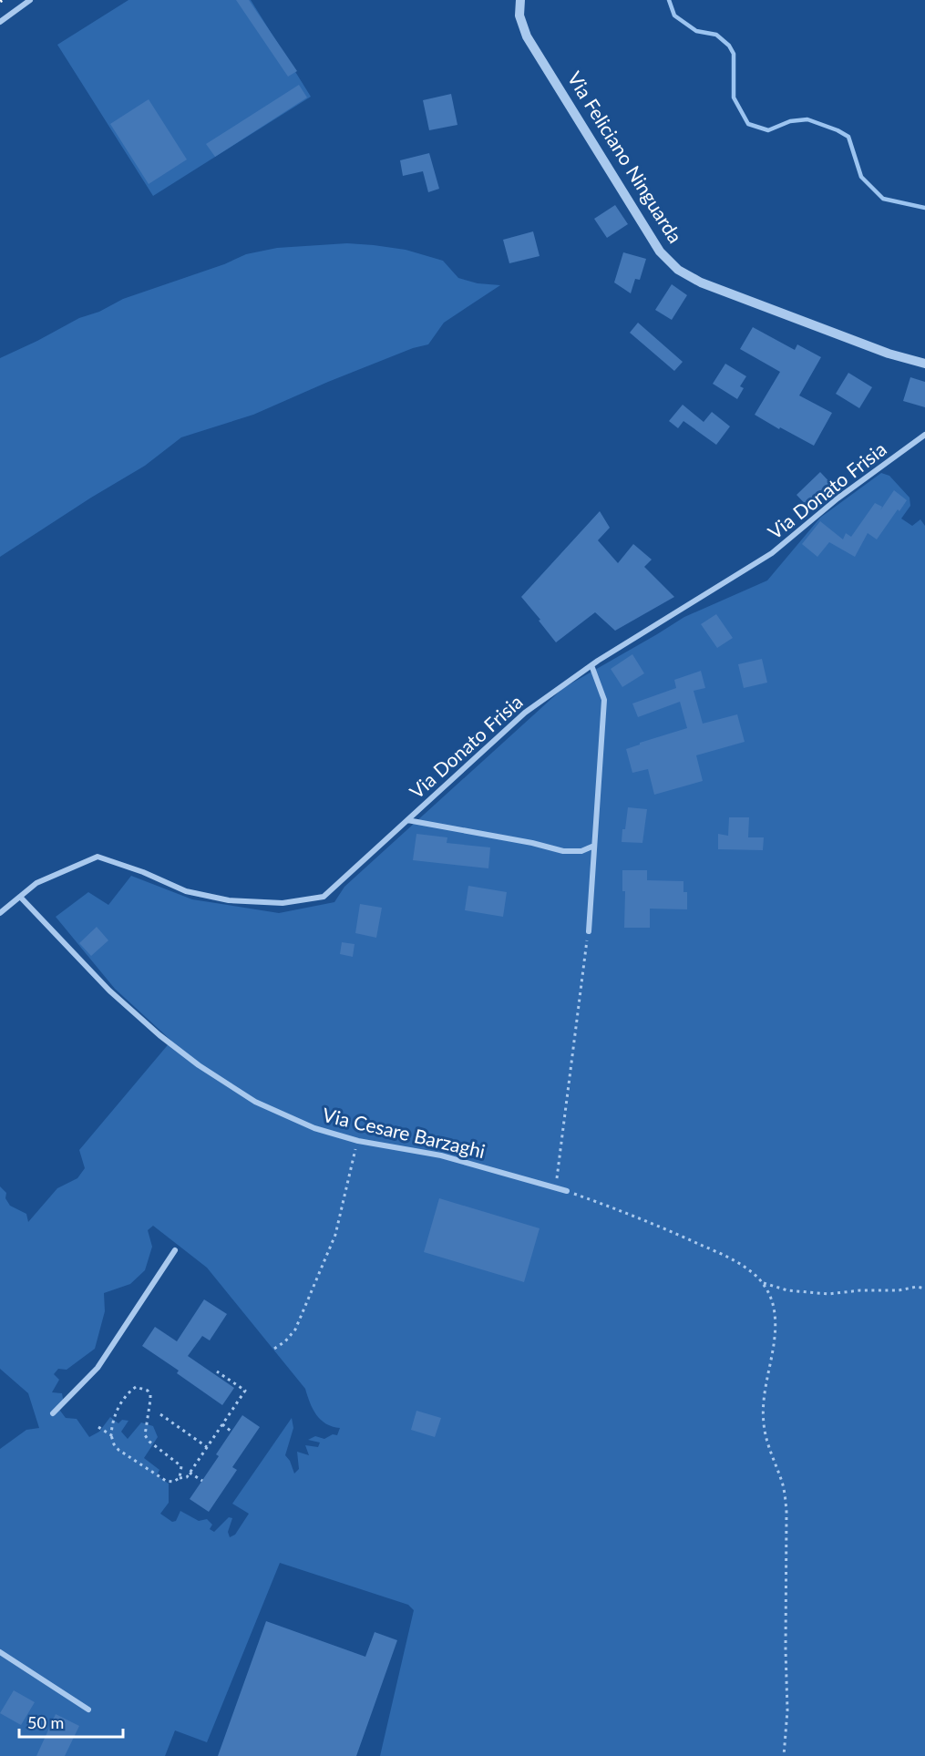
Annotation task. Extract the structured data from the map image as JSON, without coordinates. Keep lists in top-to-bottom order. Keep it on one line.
{"streets":{"street":["Via Feliciano Ninguarda","Via Donato Frisia","Via Cesare Barzaghi"]},"crossings":[["Via Donato Frisia","Via Cesare Barzaghi"]],"scale_bar":"50 m"}
